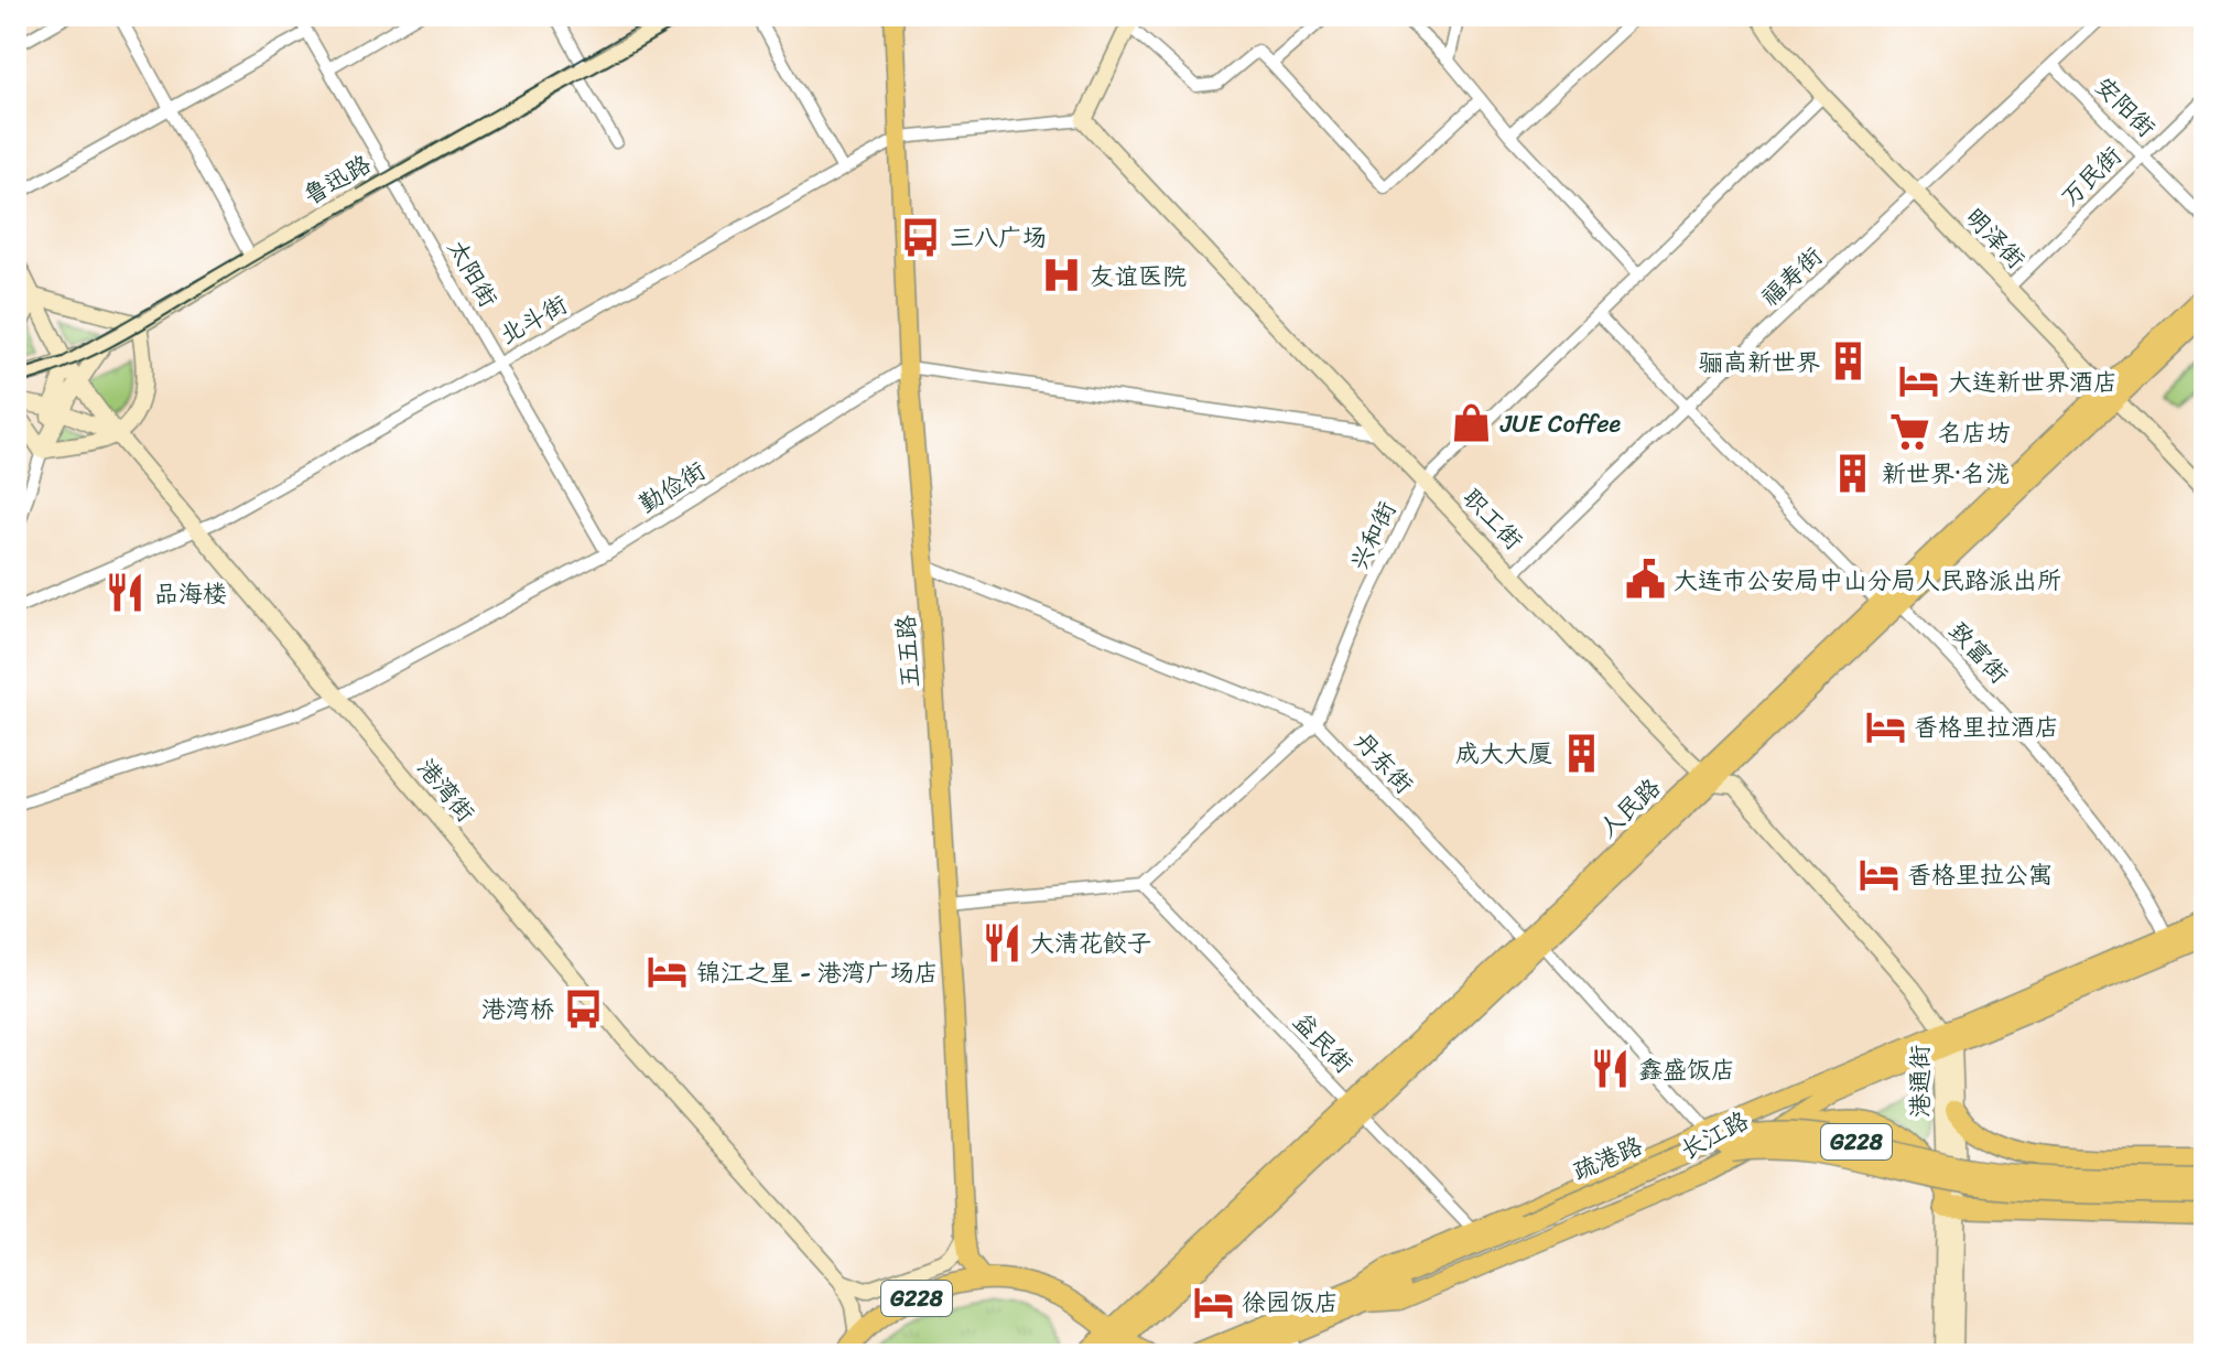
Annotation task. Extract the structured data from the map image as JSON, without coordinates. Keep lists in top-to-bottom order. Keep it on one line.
{"streets":{"highway":["长江路","G228","疏港路"],"main road":["鲁迅路","明泽街","职工街","五五路","港湾街","人民路","港通街"],"street":["安阳街","万民街","太阳街","福寿街","北斗街","勤俭街","兴和街","致富街","丹东街","益民街"]},"crossings":[["安阳街","万民街"],["安阳街","福寿街"],["万民街","明泽街"],["鲁迅路","太阳街"],["鲁迅路","港湾街"],["明泽街","福寿街"],["明泽街","兴和街"],["明泽街","人民路"],["太阳街","北斗街"],["太阳街","勤俭街"],["福寿街","职工街"],["北斗街","职工街"],["北斗街","五五路"],["北斗街","港湾街"],["勤俭街","五五路"],["勤俭街","港湾街"],["职工街","兴和街"],["职工街","人民路"],["职工街","港通街"],["职工街","长江路"],["兴和街","丹东街"],["兴和街","益民街"],["五五路","丹东街"],["五五路","G228"],["致富街","人民路"],["致富街","长江路"],["丹东街","人民路"],["港湾街","G228"],["人民路","益民街"],["人民路","G228"],["港通街","长江路"],["长江路","疏港路"]],"places":{"bus stop":["三八广场","港湾桥"],"hospital":["友谊医院"],"building":["骊高新世界","新世界·名泷","成大大厦"],"hotel":["大连新世界酒店","香格里拉酒店","香格里拉公寓","锦江之星 - 港湾广场店","徐园饭店"],"shop":["JUE Coffee"],"supermarket":["名店坊"],"public building":["大连市公安局中山分局人民路派出所"],"restaurant":["品海楼","大清花餃子","鑫盛饭店"]}}
